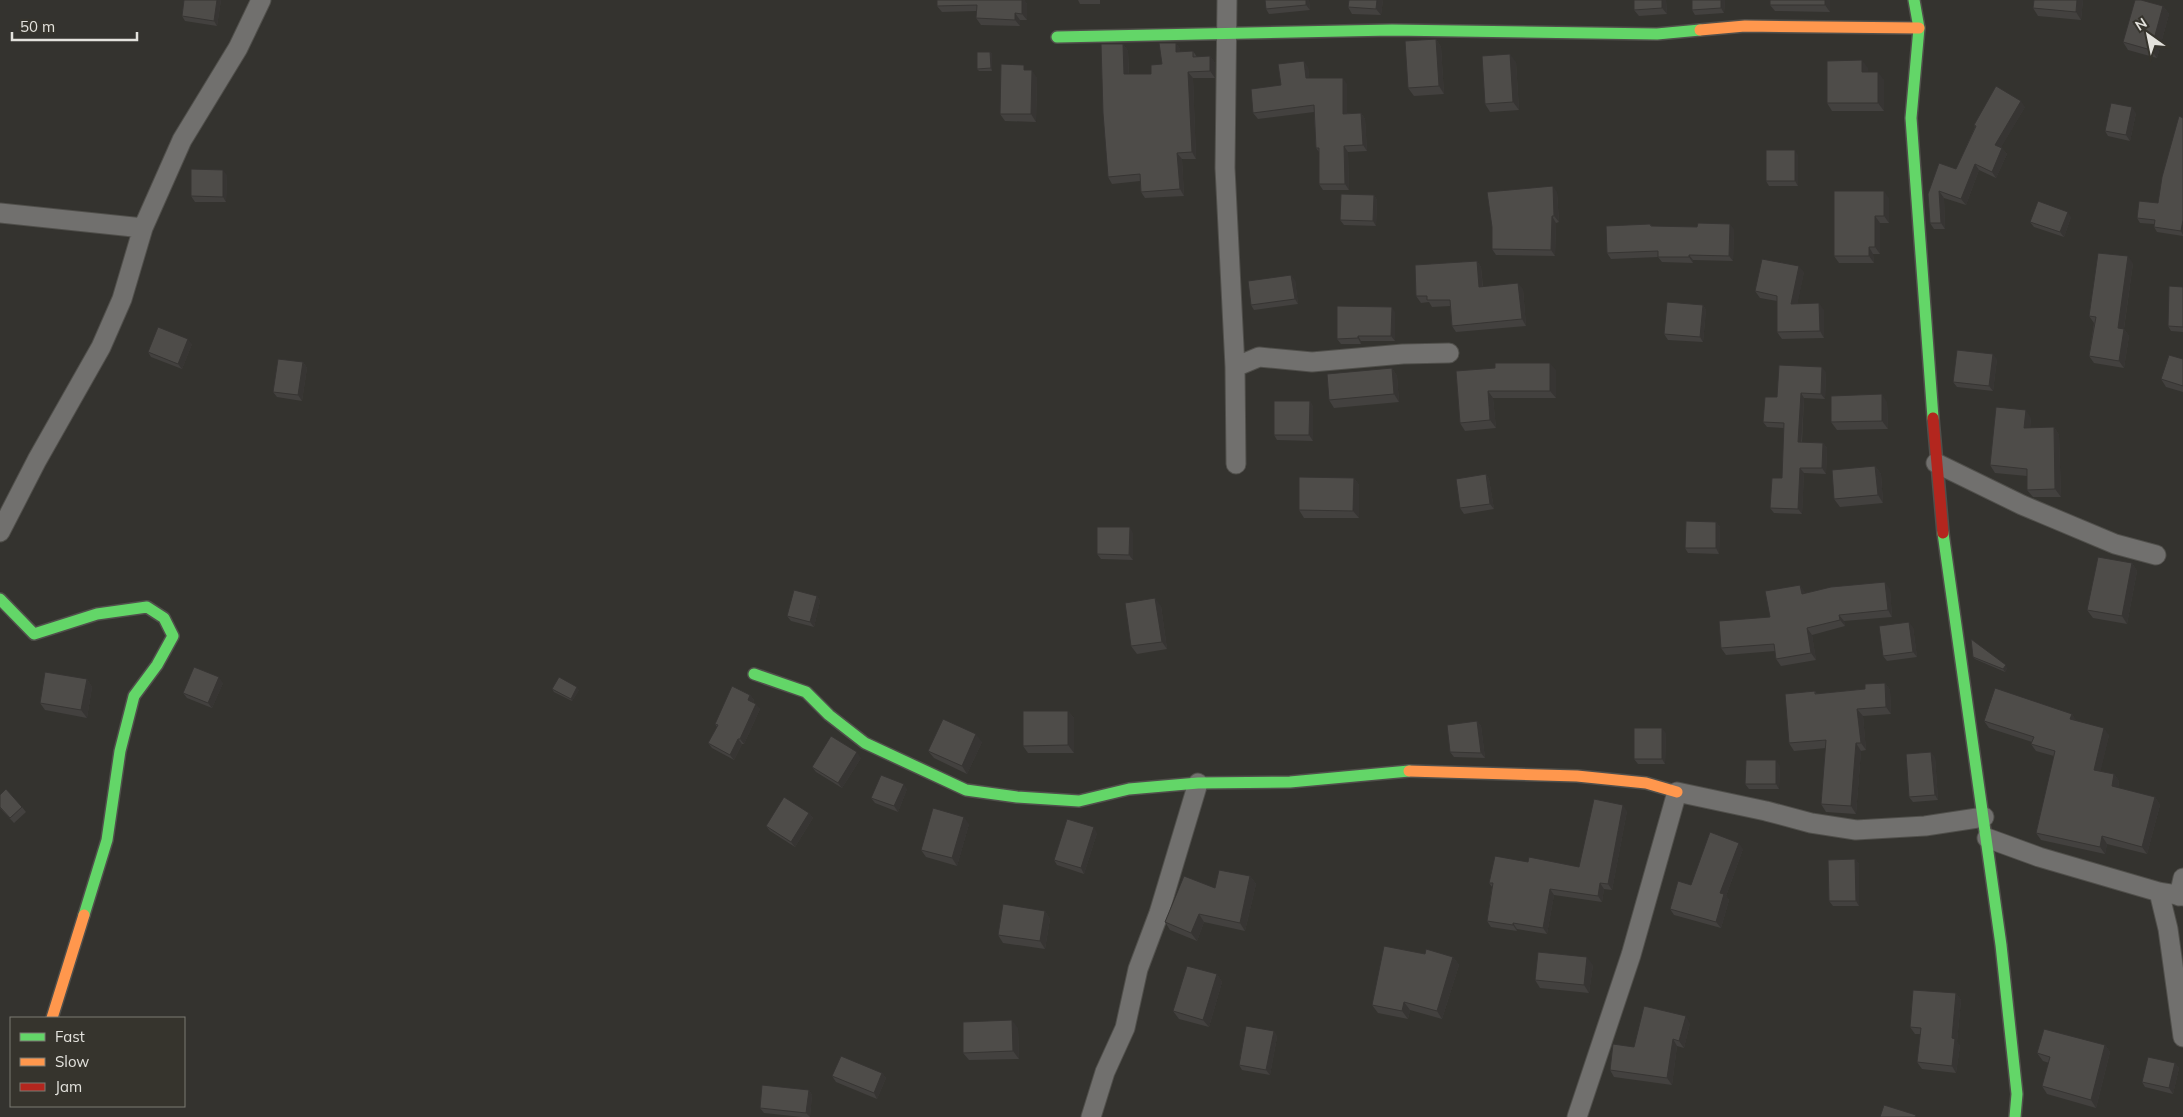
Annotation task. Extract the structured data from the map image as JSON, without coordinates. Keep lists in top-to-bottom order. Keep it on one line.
{"legend":["Fast","Slow","Jam"],"scale_bar":"50 m","north":"top left"}
